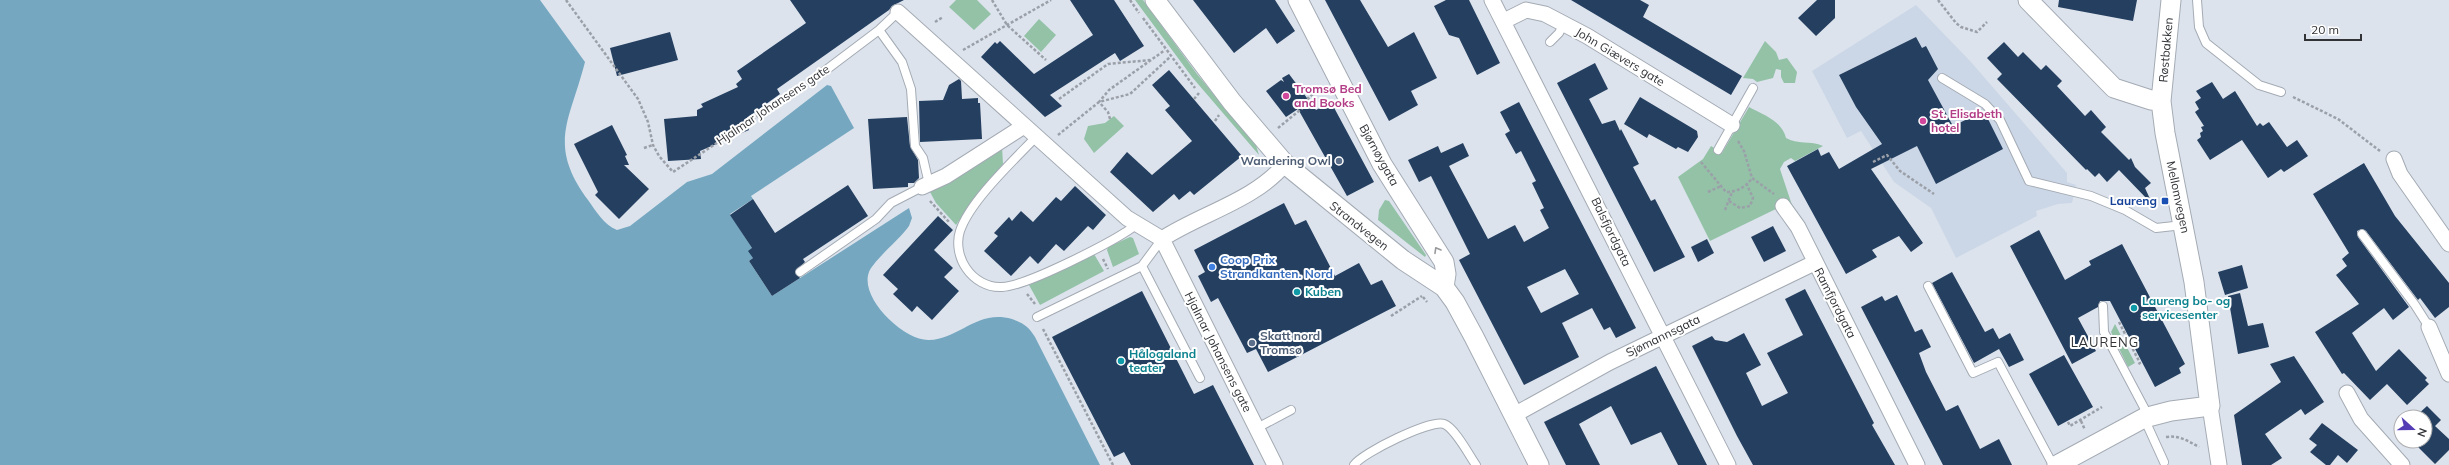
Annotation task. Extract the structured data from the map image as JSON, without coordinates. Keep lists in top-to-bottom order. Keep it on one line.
{"streets":{"street":["Røstbakken","John Giævers gate","Hjalmar Johansens gate","Bjørnøygata","Mellomvegen","Strandvegen","Balsfjordgata","Ramfjordgata","Sjømannsgata"]},"crossings":[["Røstbakken","Mellomvegen"],["John Giævers gate","Balsfjordgata"],["Bjørnøygata","Strandvegen"],["Strandvegen","Sjømannsgata"],["Balsfjordgata","Sjømannsgata"],["Ramfjordgata","Sjømannsgata"]],"one_way":["Bjørnøygata"],"districts":["LAURENG"],"places":{"other":["Tromsø Bed and Books","St. Elisabeth hotel","Wandering Owl","Coop Prix Strandkanten. Nord","Kuben","Laureng bo- og servicesenter","Skatt nord Tromsø","Hålogaland teater"],"transit":["Laureng"]},"scale_bar":"20 m","north":"right"}
